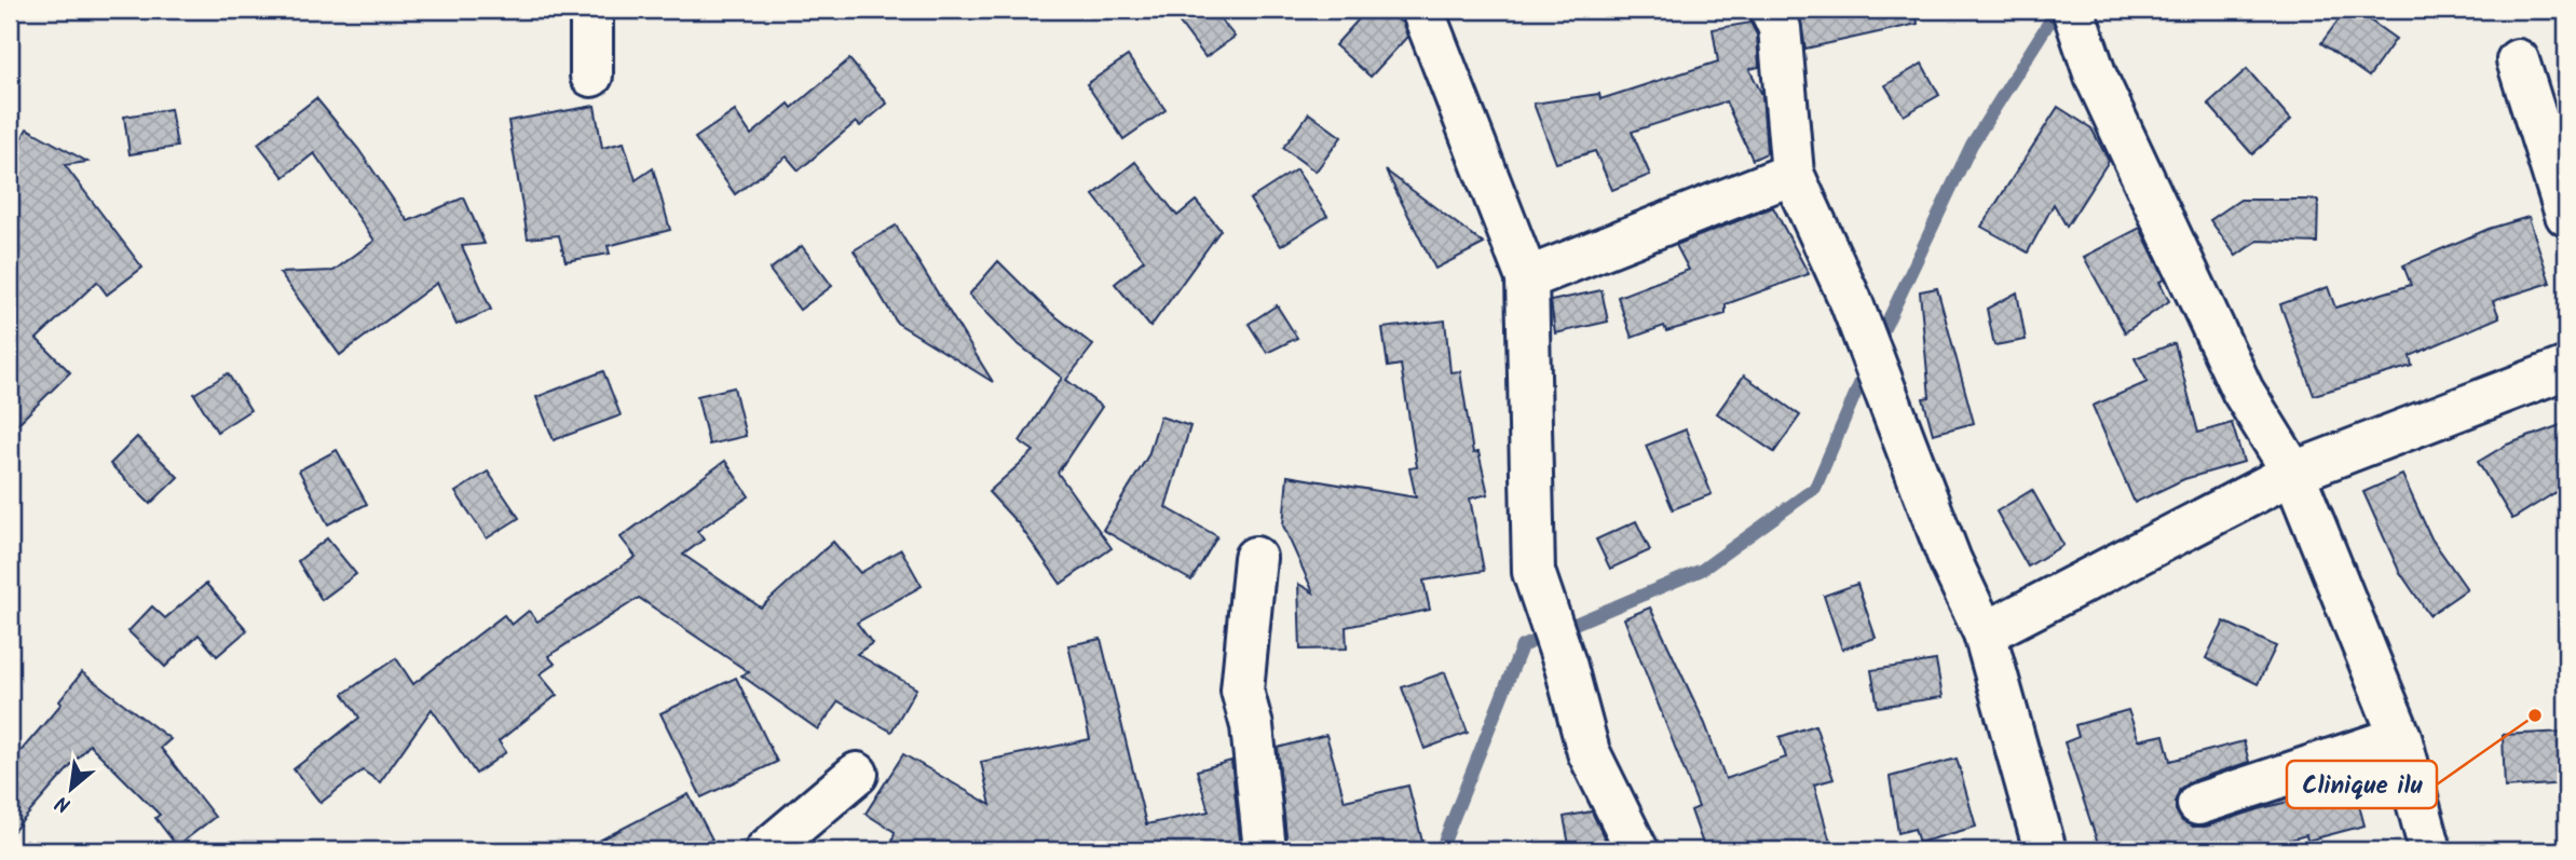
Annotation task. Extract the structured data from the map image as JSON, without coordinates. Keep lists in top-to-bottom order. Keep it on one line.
{"places":["Clinique ilu"],"north":"bottom left"}
